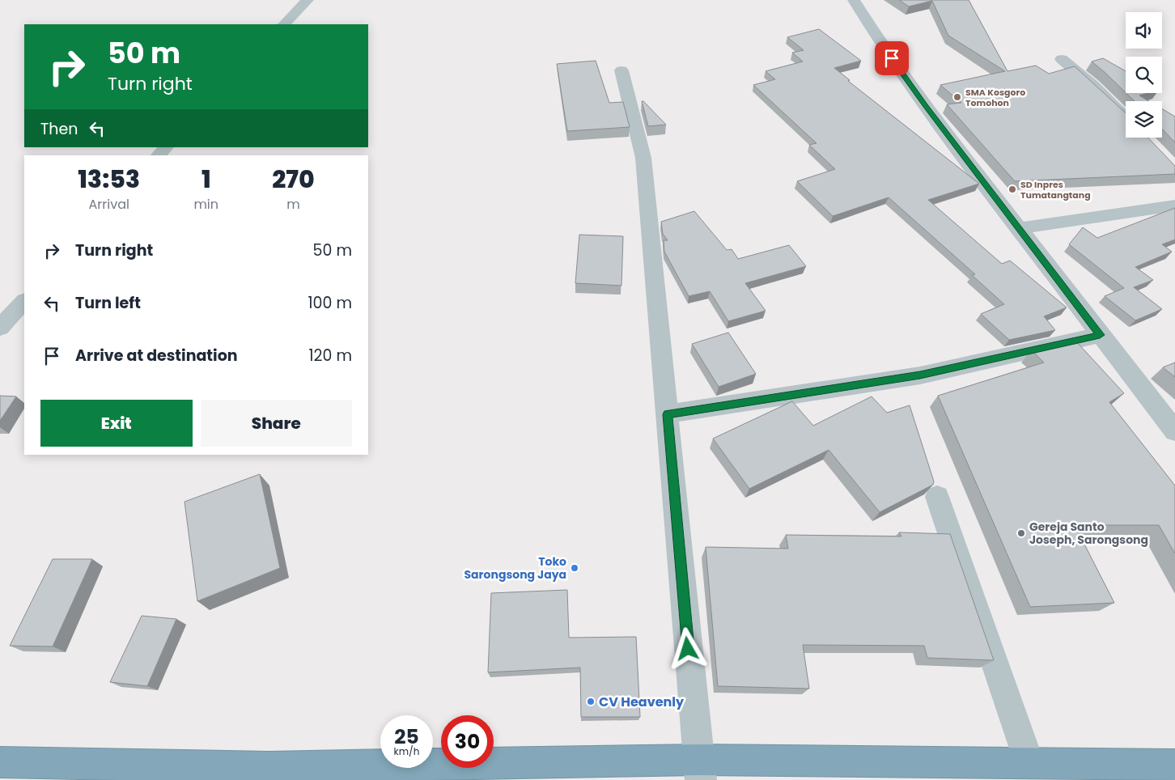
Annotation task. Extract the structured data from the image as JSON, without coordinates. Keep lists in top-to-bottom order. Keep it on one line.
{"places":["SMA Kosgoro Tomohon","SD Inpres Tumatangtang","Gereja Santo Joseph, Sarongsong","Toko Sarongsong Jaya","CV Heavenly"],"page":{"turn":["50 m","Turn right"],"then":"Then","eta":["13:53","Arrival","1","min","270","m"],"list":[{"name":"Turn right","value":"50 m"},{"name":"Turn left","value":"100 m"},{"name":"Arrive at destination","value":"120 m"}],"buttons":["Exit","Share"],"speed":"25 km/h","limit":"30"}}
